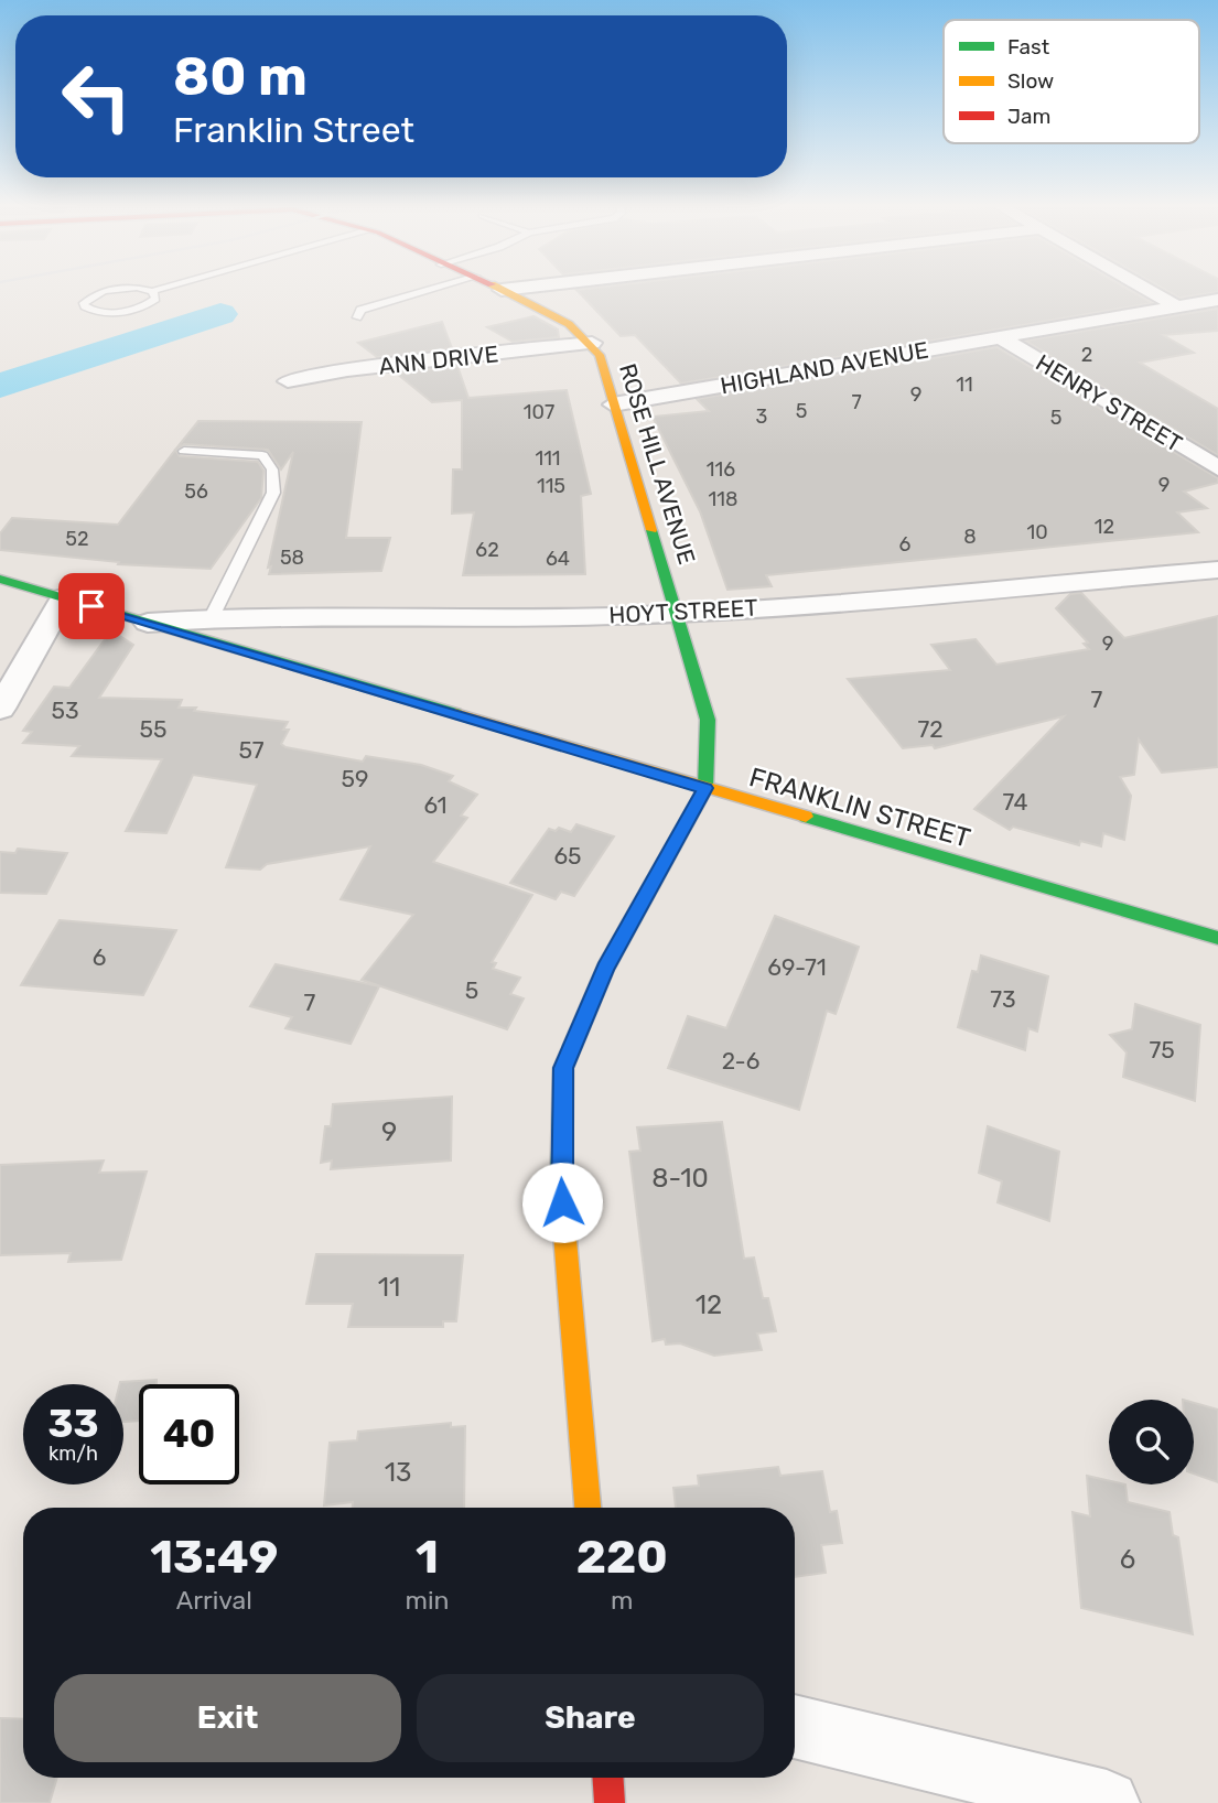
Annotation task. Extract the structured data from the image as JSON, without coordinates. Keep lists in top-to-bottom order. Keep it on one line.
{"streets":{"street":["ANN DRIVE","HIGHLAND AVENUE","HENRY STREET","ROSE HILL AVENUE","HOYT STREET","FRANKLIN STREET"]},"crossings":[["ANN DRIVE","ROSE HILL AVENUE"],["HIGHLAND AVENUE","HENRY STREET"],["HIGHLAND AVENUE","ROSE HILL AVENUE"],["ROSE HILL AVENUE","HOYT STREET"],["ROSE HILL AVENUE","FRANKLIN STREET"],["HOYT STREET","FRANKLIN STREET"]],"house_numbers":["2","11","9","7","5","107","3","5","111","116","9","115","56","118","12","10","8","52","6","62","58","64","9","7","53","55","72","57","59","74","61","65","6","69-71","5","73","7","75","2-6","9","8-10","11","12","13","6"],"legend":["Fast","Slow","Jam"],"page":{"turn":["80 m","Franklin Street"],"speed":"33 km/h","limit":"40","eta":["13:49","Arrival","1","min","220","m"],"buttons":["Exit","Share"]}}
